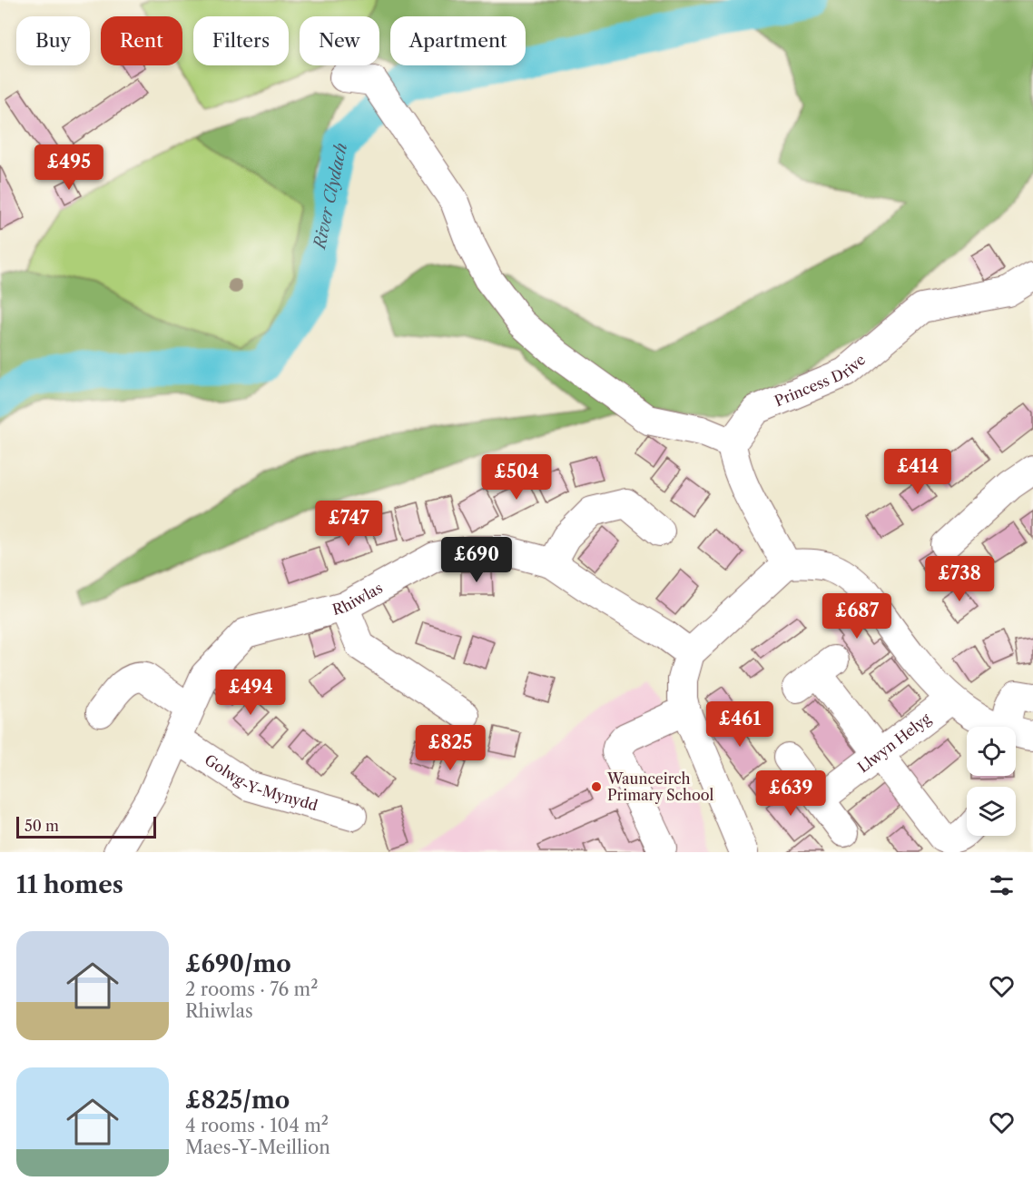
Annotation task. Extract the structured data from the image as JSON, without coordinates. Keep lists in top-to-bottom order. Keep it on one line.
{"streets":{"street":["Princess Drive","Rhiwlas","Llwyn Helyg","Golwg-Y-Mynydd"]},"crossings":[["Rhiwlas","Golwg-Y-Mynydd"]],"water":["River Clydach"],"places":["Waunceirch Primary School"],"scale_bar":"50 m","page":{"chip":["Buy","Rent","Filters","New","Apartment"],"price":["£495","£414","£504","£747","£690","£738","£687","£494","£461","£825","£639"],"scale":"50 m","heading":"11 homes","list":[{"name":"£690/mo","note":"2 rooms · 76 m² · Rhiwlas"},{"name":"£825/mo","note":"4 rooms · 104 m² · Maes-Y-Meillion"}]}}
